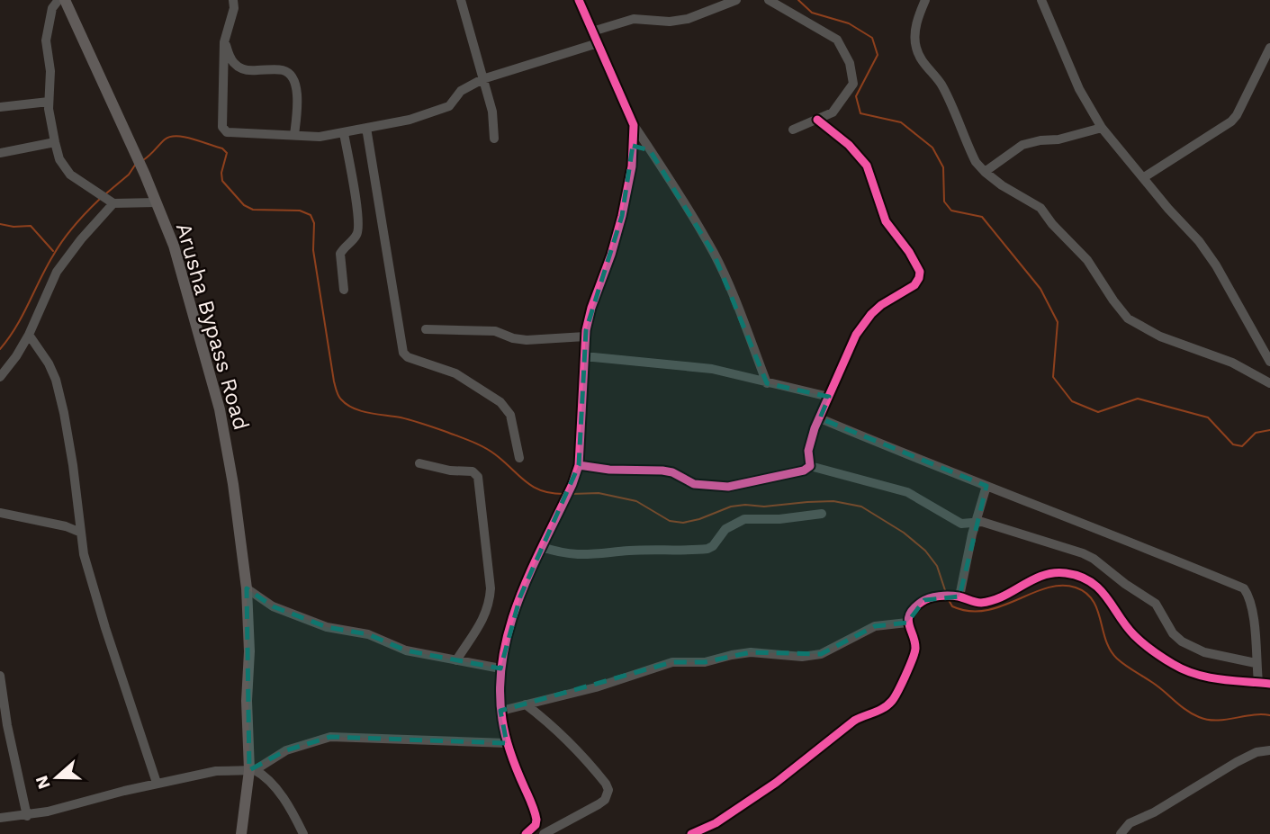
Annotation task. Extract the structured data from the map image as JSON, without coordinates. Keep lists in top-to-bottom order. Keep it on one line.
{"streets":{"main road":["Arusha Bypass Road"]},"north":"left"}
